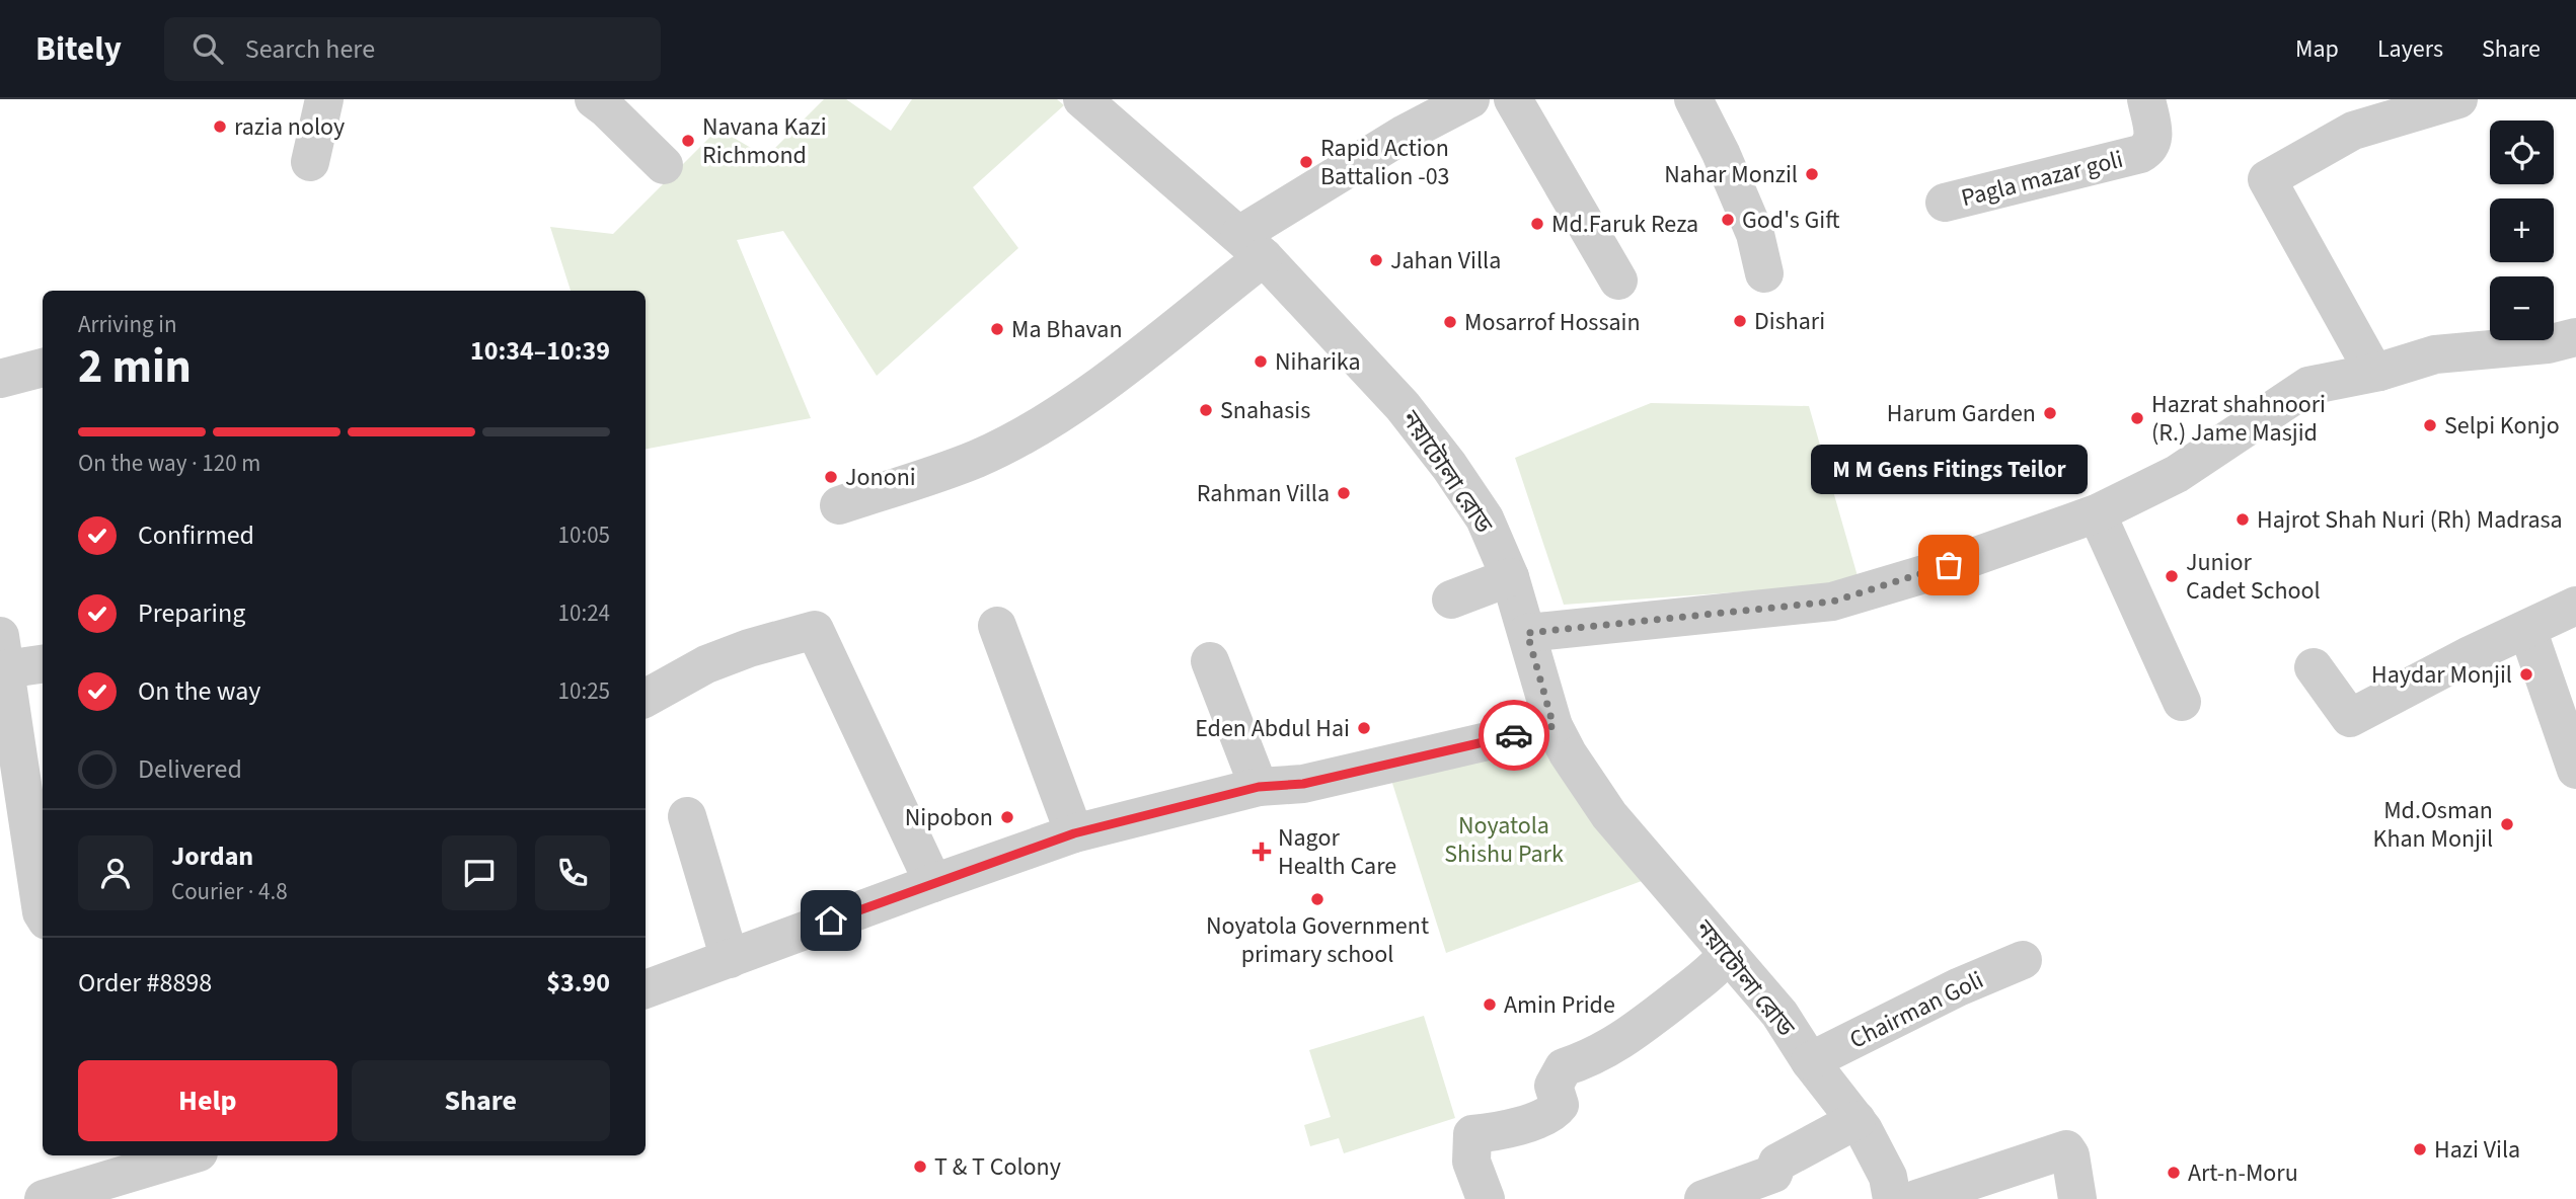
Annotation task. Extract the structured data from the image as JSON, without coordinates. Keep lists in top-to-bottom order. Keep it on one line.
{"streets":{"street":["Pagla mazar goli","নয়াটোলা রোড","Chairman Goli"]},"crossings":[["নয়াটোলা রোড","Chairman Goli"]],"parks":["Noyatola Shishu Park"],"places":{"other":["razia noloy","Navana Kazi Richmond","Rapid Action Battalion -03","Nahar Monzil","God's Gift","Md.Faruk Reza","Jahan Villa","Dishari","Mosarrof Hossain","Ma Bhavan","Niharika","Snahasis","Harum Garden","Hazrat shahnoori (R.) Jame Masjid","Selpi Konjo","Jononi","Rahman Villa","Hajrot Shah Nuri (Rh) Madrasa","M M Gens Fitings Teilor","Junior Cadet School","Haydar Monjil","Eden Abdul Hai","Nipobon","Md.Osman Khan Monjil","Noyatola Government primary school","Amin Pride","Hazi Vila","T & T Colony","Art-n-Moru"],"health":["Nagor Health Care"]},"page":{"header":"Bitely","search":"Search here","nav":["Map","Layers","Share"],"map_buttons":["+","−"],"heading":["2 min","Arriving in","10:34–10:39"],"panel":["Jordan","Courier · 4.8","Order #8898","$3.90"],"bar":"On the way · 120 m","bubble":"M M Gens Fitings Teilor","list":[["Confirmed","10:05"],["Preparing","10:24"],["On the way","10:25"],"Delivered"],"buttons":["Help","Share"]}}
